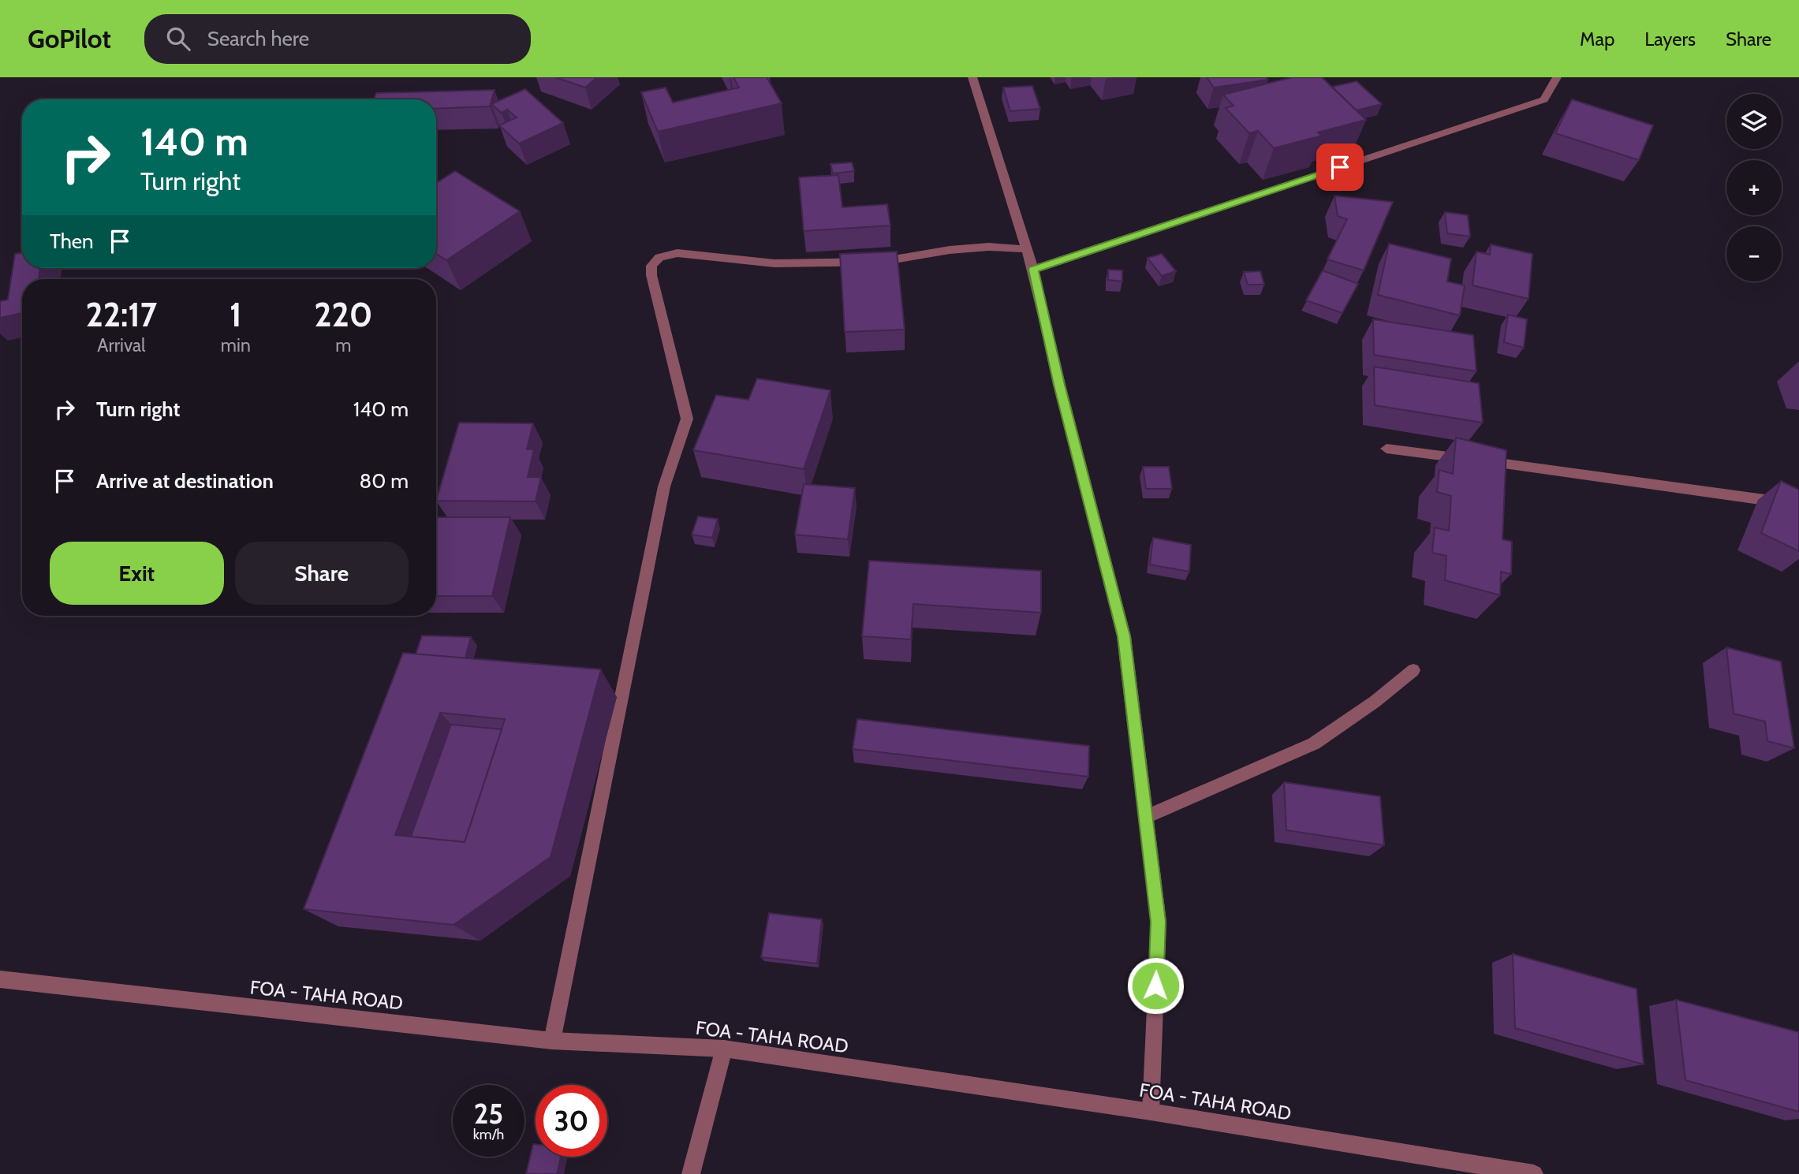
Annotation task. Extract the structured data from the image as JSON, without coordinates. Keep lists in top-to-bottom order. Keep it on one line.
{"streets":{"street":["FOA - TAHA ROAD"]},"page":{"header":"GoPilot","search":"Search here","nav":["Map","Layers","Share"],"map_buttons":["+","−"],"turn":["140 m","Turn right"],"then":"Then","eta":["22:17","Arrival","1","min","220","m"],"list":[{"name":"Turn right","value":"140 m"},{"name":"Arrive at destination","value":"80 m"}],"buttons":["Exit","Share"],"speed":"25 km/h","limit":"30"}}
